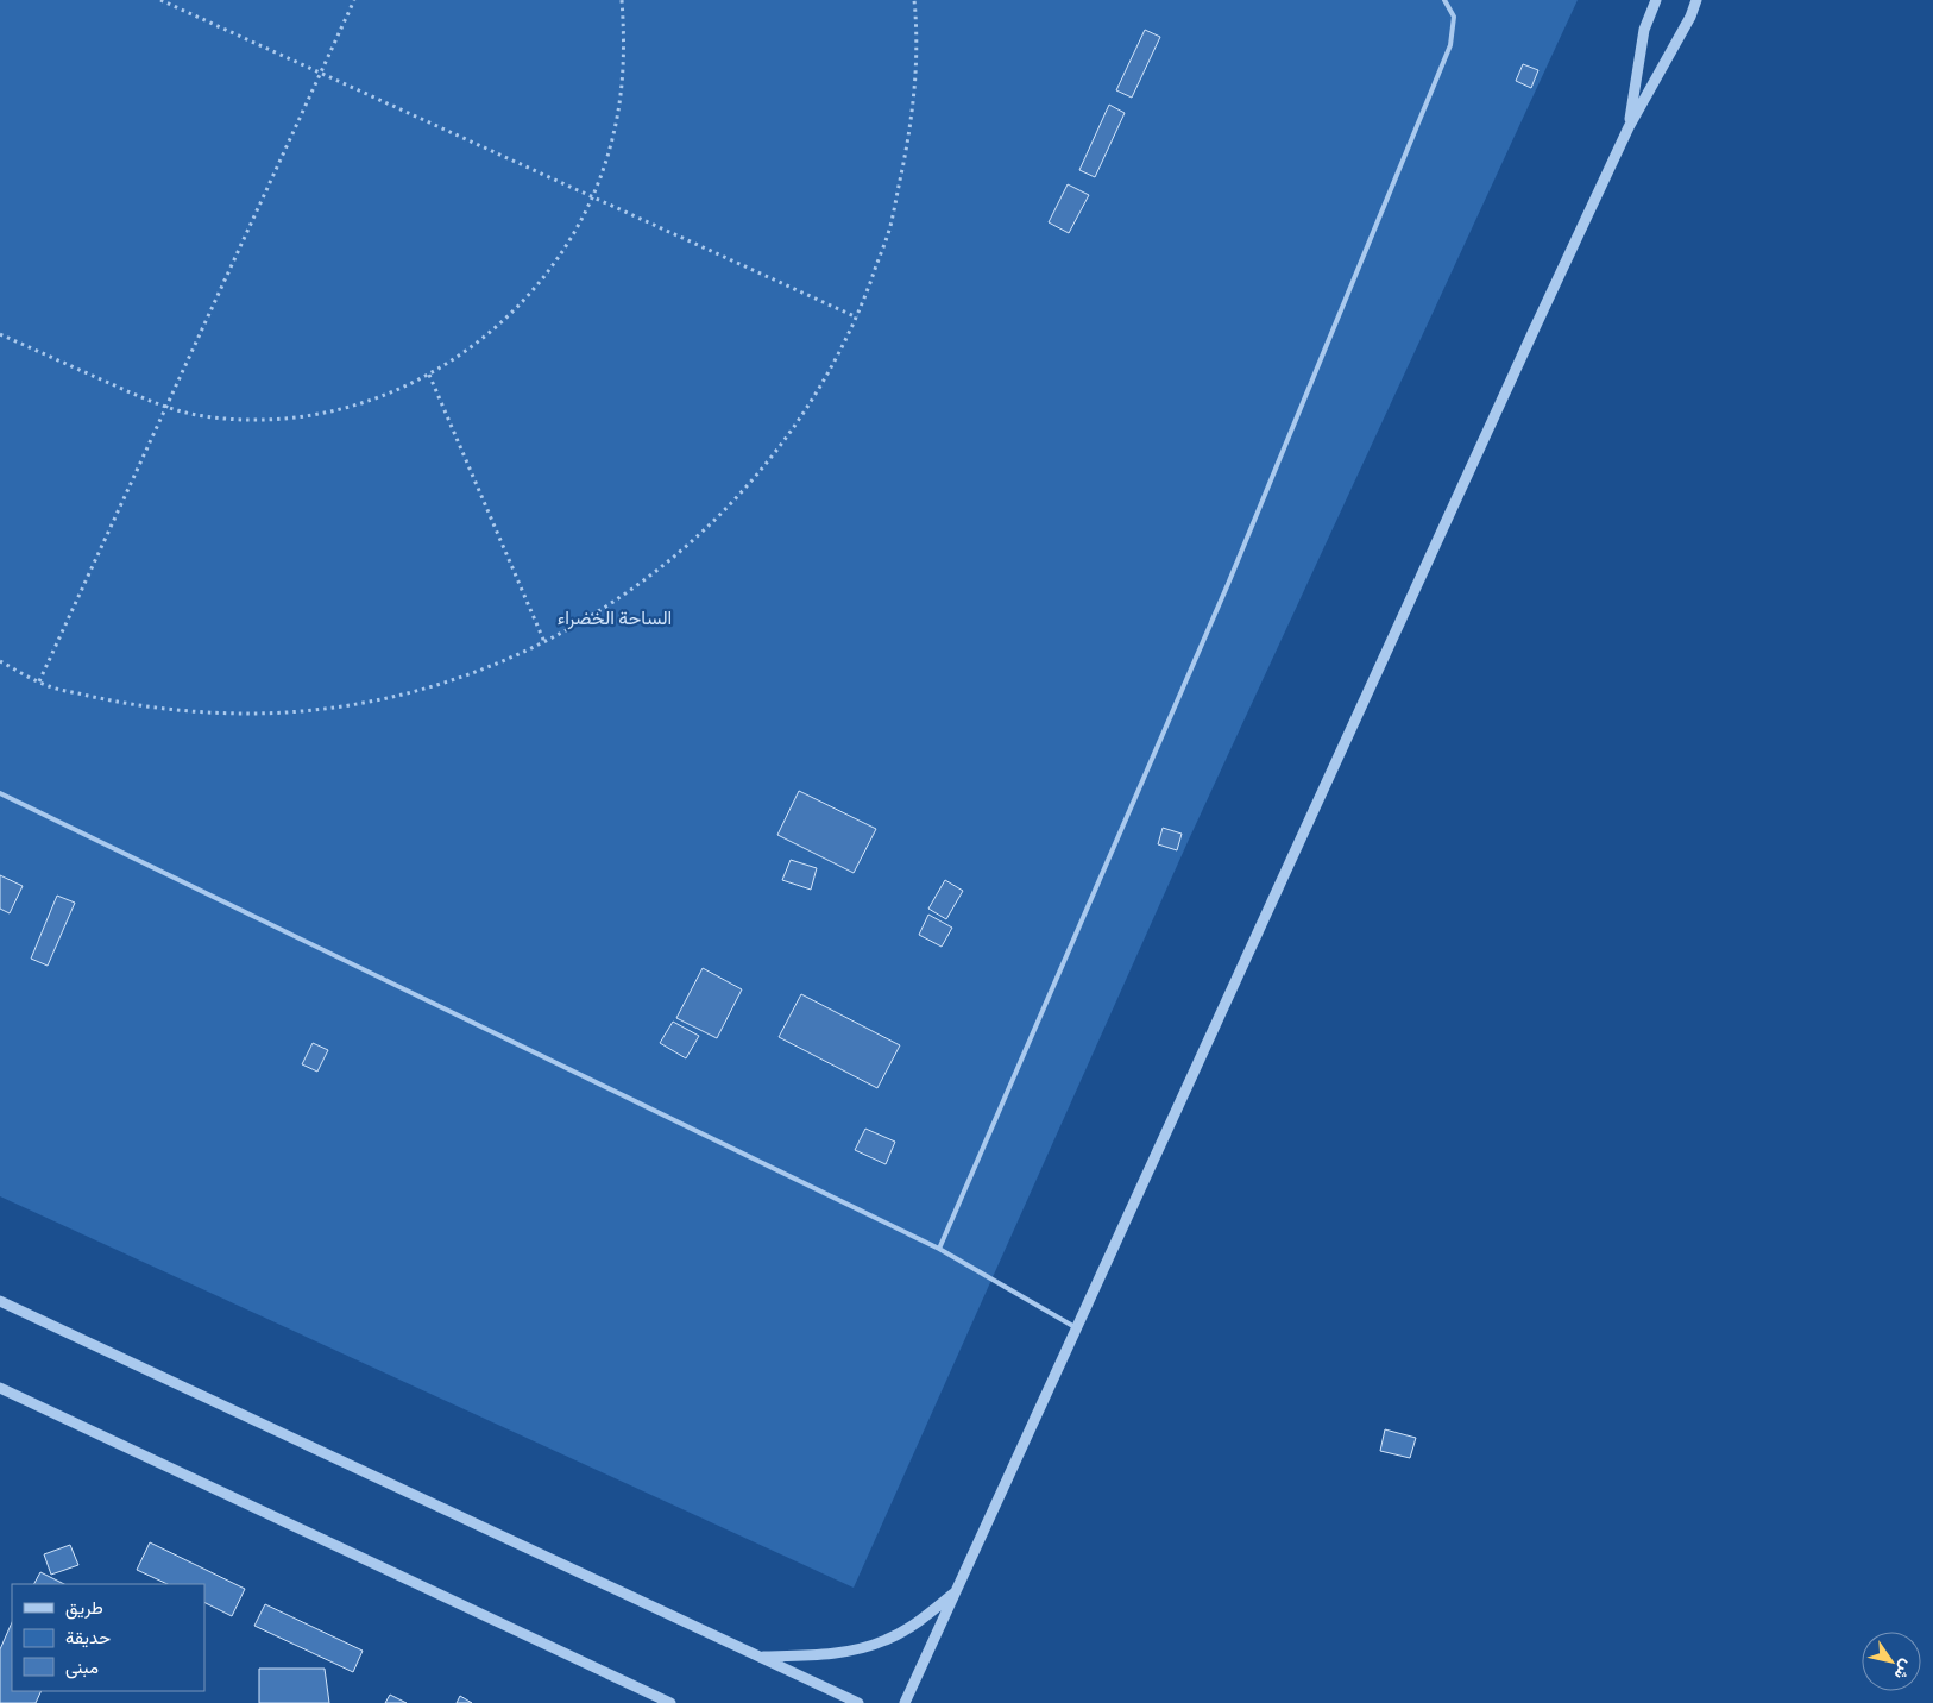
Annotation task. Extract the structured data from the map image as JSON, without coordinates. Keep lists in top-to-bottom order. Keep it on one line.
{"parks":["الساحة الخضراء"],"legend":["طريق","حديقة","مبنى"],"north":"bottom right"}
